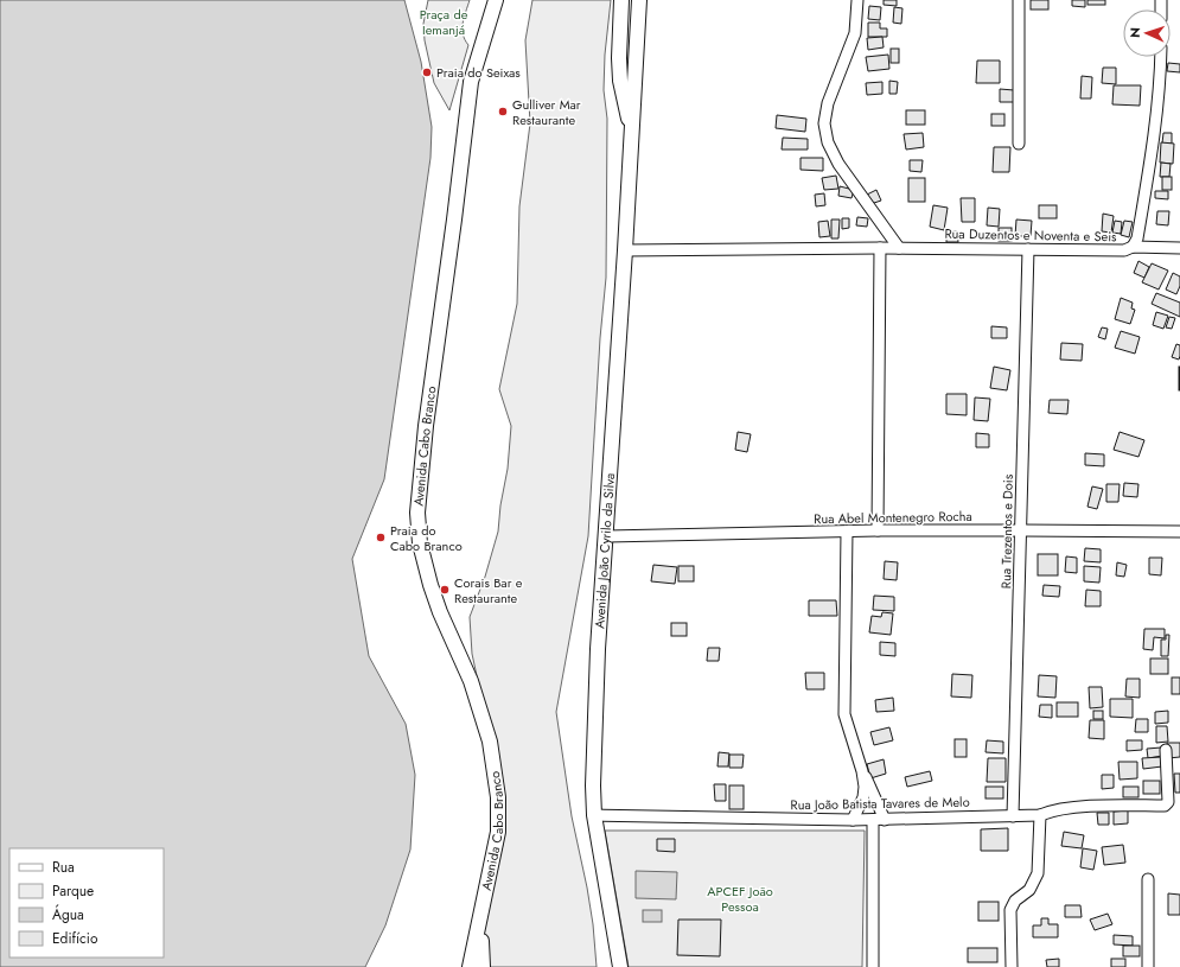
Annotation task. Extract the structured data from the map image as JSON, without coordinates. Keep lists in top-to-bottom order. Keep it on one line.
{"streets":{"street":["Rua Duzentos e Noventa e Seis","Avenida Cabo Branco","Rua Abel Montenegro Rocha","Rua Trezentos e Dois","Avenida João Cyrilo da Silva","Rua João Batista Tavares de Melo"]},"crossings":[["Rua Duzentos e Noventa e Seis","Rua Trezentos e Dois"],["Rua Duzentos e Noventa e Seis","Avenida João Cyrilo da Silva"],["Rua Abel Montenegro Rocha","Rua Trezentos e Dois"],["Rua Abel Montenegro Rocha","Avenida João Cyrilo da Silva"],["Rua Trezentos e Dois","Rua João Batista Tavares de Melo"],["Avenida João Cyrilo da Silva","Rua João Batista Tavares de Melo"]],"parks":["Praça de Iemanjá","APCEF João Pessoa"],"places":["Praia do Seixas","Gulliver Mar Restaurante","Praia do Cabo Branco","Corais Bar e Restaurante"],"legend":["Rua","Parque","Água","Edifício"],"north":"left"}
